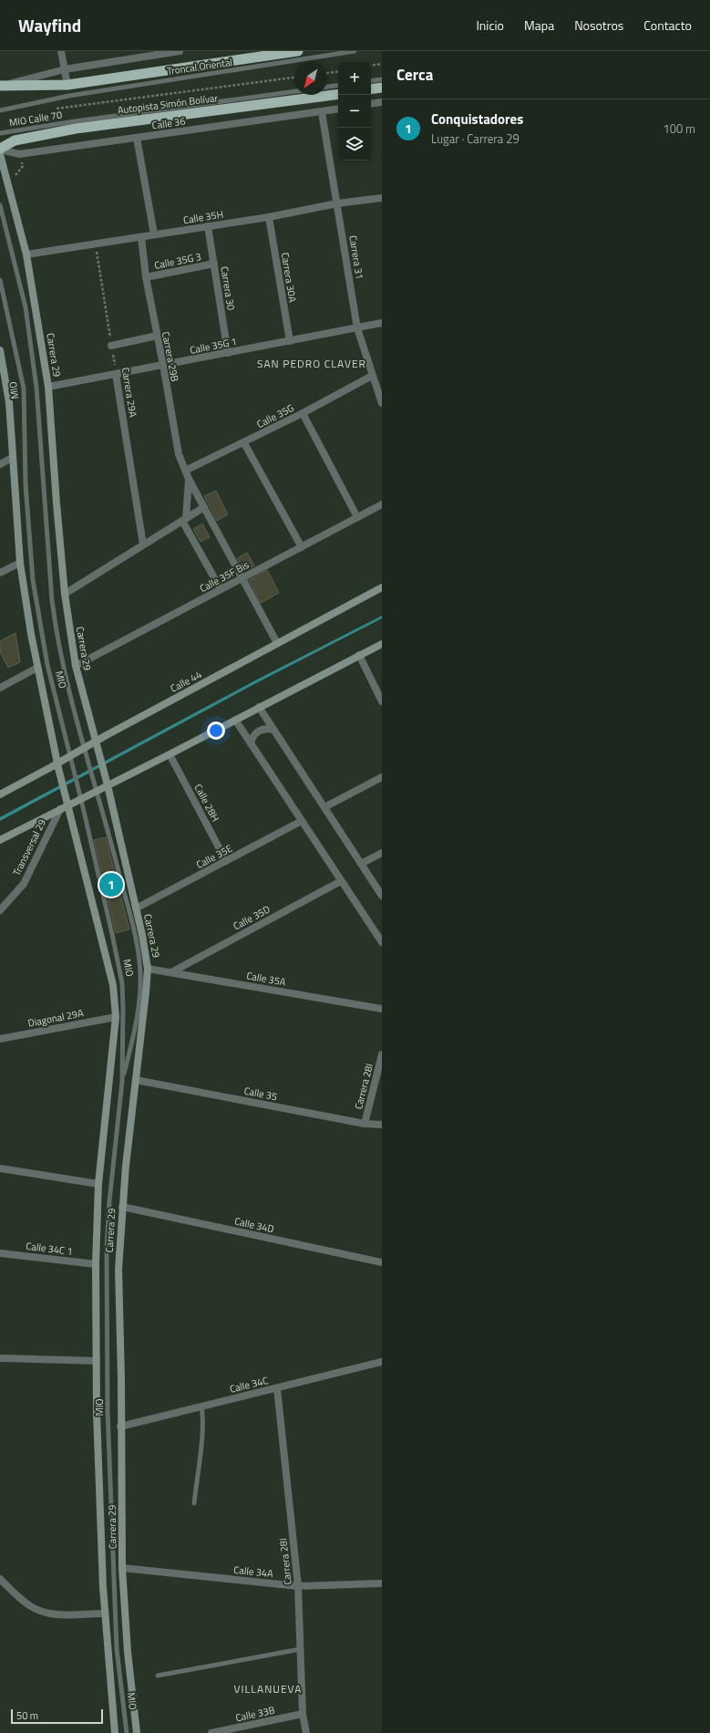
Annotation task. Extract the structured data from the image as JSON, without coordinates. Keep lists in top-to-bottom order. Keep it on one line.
{"streets":{"highway":["Autopista Simón Bolívar"],"main road":["Carrera 29","Calle 44"],"street":["Calle 36","Calle 35H","Carrera 31","Calle 35G 3","Carrera 30A","Carrera 30","Calle 35G 1","Carrera 29B","Carrera 29A","Calle 35G","Calle 35F Bis","Calle 28H","Transversal 29","Calle 35E","Calle 35D","Calle 35A","Diagonal 29A","Carrera 28I","Calle 35","Calle 34D","Calle 34C 1","Calle 34C","Calle 34A","Calle 33B"],"lane":["Troncal Oriental","MIO Calle 70","MIO"]},"crossings":[["Troncal Oriental","MIO Calle 70"],["Autopista Simón Bolívar","Calle 36"],["Calle 36","Carrera 31"],["Calle 35H","Carrera 31"],["Calle 35H","Carrera 30A"],["Calle 35H","Carrera 30"],["Calle 35H","Carrera 29"],["Calle 35H","Carrera 29B"],["Calle 35H","Carrera 29A"],["Carrera 31","Calle 35G 1"],["Carrera 31","Calle 35G"],["Calle 35G 3","Carrera 30"],["Calle 35G 3","Carrera 29B"],["Carrera 30A","Calle 35G 1"],["Carrera 30","Calle 35G 1"],["Calle 35G 1","Carrera 29"],["Calle 35G 1","Carrera 29B"],["Calle 35G 1","Carrera 29A"],["Carrera 29","Calle 35F Bis"],["Carrera 29","Calle 44"],["Carrera 29","Calle 35E"],["Carrera 29","Calle 35A"],["Carrera 29","Diagonal 29A"],["Carrera 29","Calle 35"],["Carrera 29","Calle 34D"],["Carrera 29","Calle 34C 1"],["Carrera 29","Calle 34C"],["Carrera 29","Calle 34A"],["Carrera 29B","Calle 35G"],["Carrera 29B","Calle 35F Bis"],["Carrera 29B","Calle 44"],["MIO","Calle 44"],["Calle 28H","Calle 35E"],["Calle 35D","Calle 35A"],["Carrera 28I","Calle 35"],["Carrera 28I","Calle 34C"],["Carrera 28I","Calle 34A"],["Carrera 28I","Calle 33B"]],"districts":["SAN PEDRO CLAVER","VILLANUEVA"],"scale_bar":"50 m","north":"bottom left","page":{"header":"Wayfind","nav":["Inicio","Mapa","Nosotros","Contacto"],"heading":"Cerca","map_buttons":["+","−"],"list":[{"mark":"1","name":"Conquistadores","note":"Lugar · Carrera 29","value":"100 m"}],"pins":"1","scale":"50 m"}}
